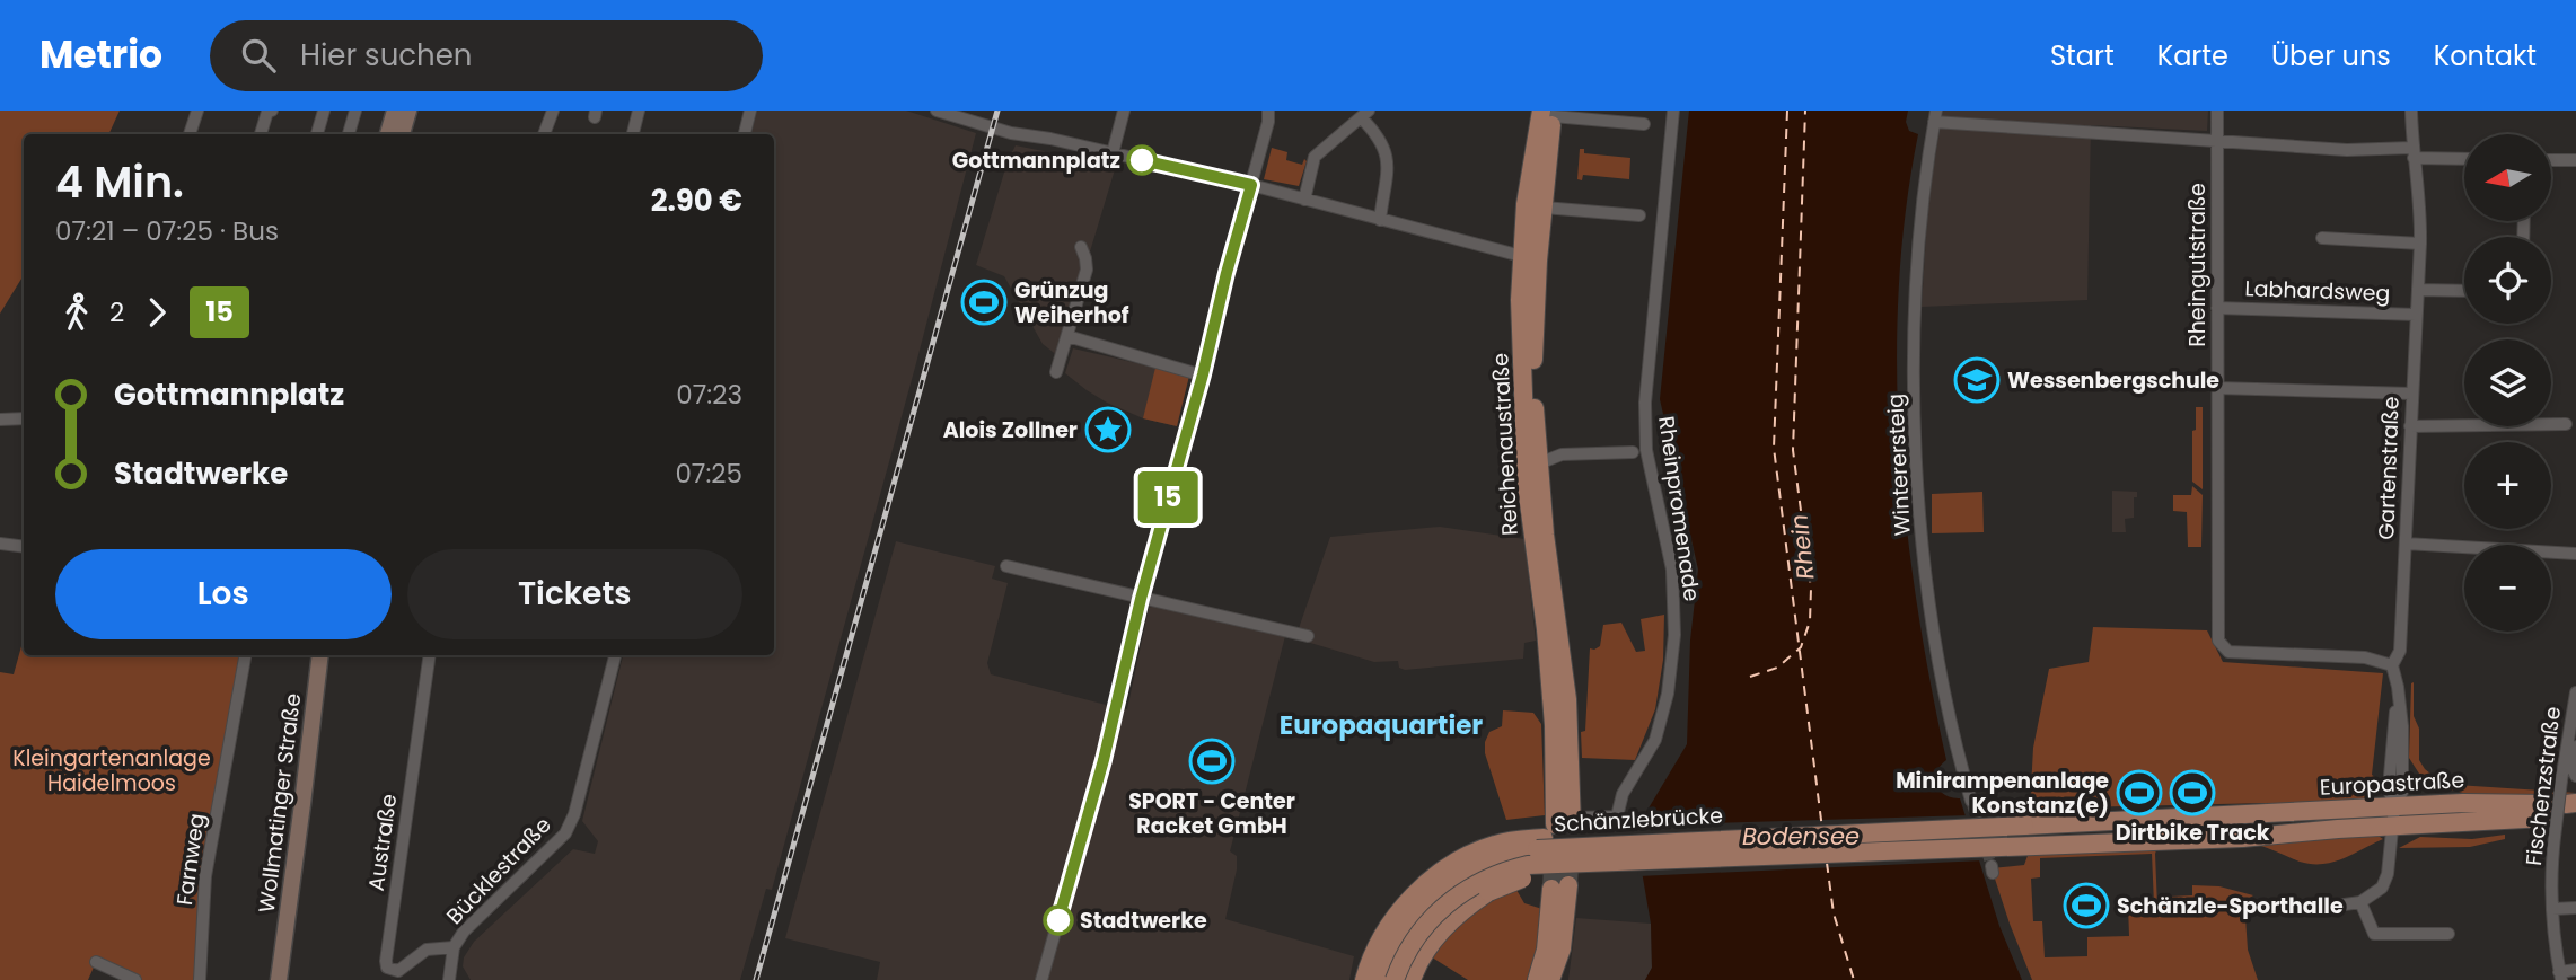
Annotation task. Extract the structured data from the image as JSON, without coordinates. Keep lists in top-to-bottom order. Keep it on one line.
{"streets":{"main road":["Reichenaustraße","Europastraße","Wollmatinger Straße","Schänzlebrücke"],"street":["Rheingutstraße","Labhardsweg","Winterersteig","Gartenstraße","Rheinpromenade","Fischenzstraße","Austraße","Farnweg","Bücklestraße"]},"crossings":[["Rheingutstraße","Labhardsweg"],["Rheingutstraße","Gartenstraße"],["Labhardsweg","Gartenstraße"],["Reichenaustraße","Rheinpromenade"],["Gartenstraße","Europastraße"],["Europastraße","Schänzlebrücke"],["Austraße","Bücklestraße"]],"districts":["Europaquartier"],"water":["Rhein","Bodensee"],"parks":["Kleingartenanlage Haidelmoos"],"places":{"other":["Gottmannplatz","Stadtwerke"],"sports":["Grünzug Weiherhof","SPORT - Center Racket GmbH","Minirampenanlage Konstanz(e)","Dirtbike Track","Schänzle-Sporthalle"],"school or university":["Wessenbergschule"],"place":["Alois Zollner"]},"lines":["bus line 15"],"north":"left","page":{"header":"Metrio","search":"Hier suchen","nav":["Start","Karte","Über uns","Kontakt"],"on_map":"15","map_buttons":["+","−"],"heading":["4 Min.","07:21 – 07:25 · Bus","2.90 €"],"legs":["2","15"],"list":[{"name":"Gottmannplatz","value":"07:23"},{"name":"Stadtwerke","value":"07:25"}],"buttons":["Los","Tickets"]}}
